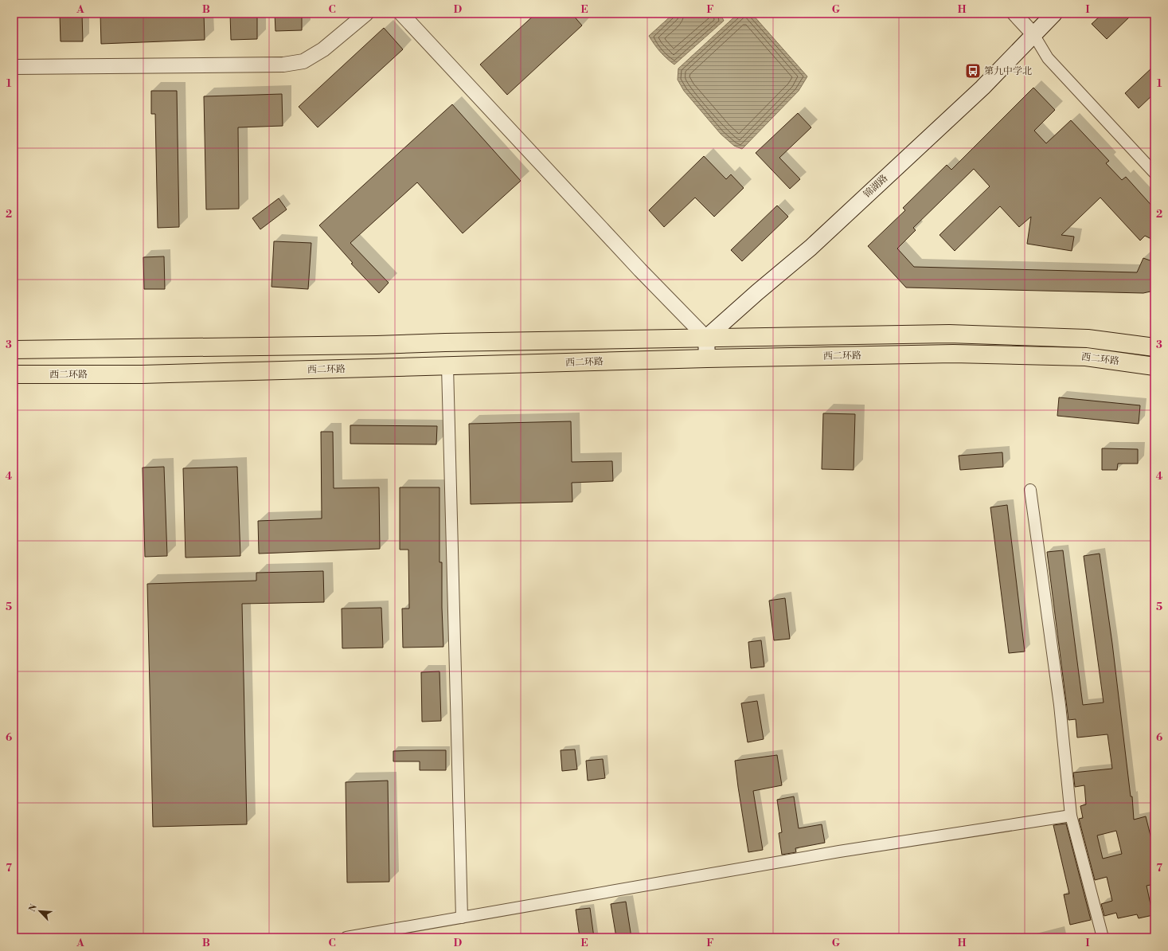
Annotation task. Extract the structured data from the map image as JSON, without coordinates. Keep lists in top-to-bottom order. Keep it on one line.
{"streets":{"main road":["锦湖路","西二环路"]},"crossings":[["锦湖路","西二环路"]],"places":{"bus stop":["第九中学北"]},"north":"top left","grid":{"columns":["A","B","C","D","E","F","G","H","I"],"rows":["1","2","3","4","5","6","7"]}}
